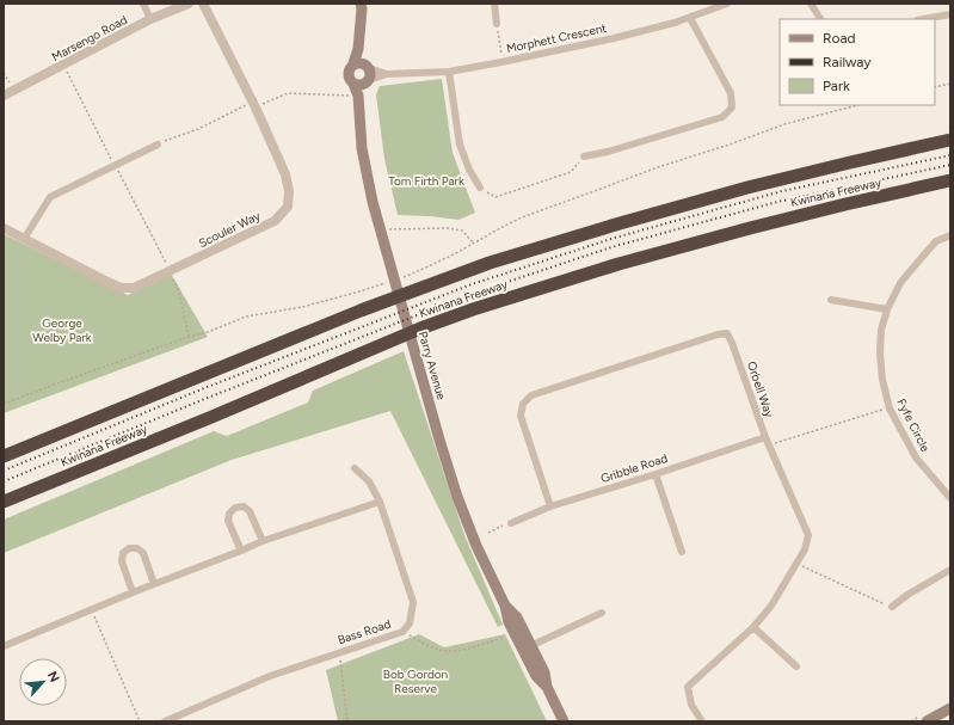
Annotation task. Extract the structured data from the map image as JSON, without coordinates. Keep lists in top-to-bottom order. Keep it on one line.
{"streets":{"highway":["Kwinana Freeway"],"main road":["Parry Avenue"],"street":["Marsengo Road","Morphett Crescent","Scouler Way","Orbell Way","Fyfe Circle","Gribble Road","Bass Road"]},"crossings":[["Morphett Crescent","Parry Avenue"],["Orbell Way","Gribble Road"]],"parks":["Tom Firth Park","George Welby Park","Bob Gordon Reserve"],"legend":["Road","Railway","Park"],"north":"top right"}
